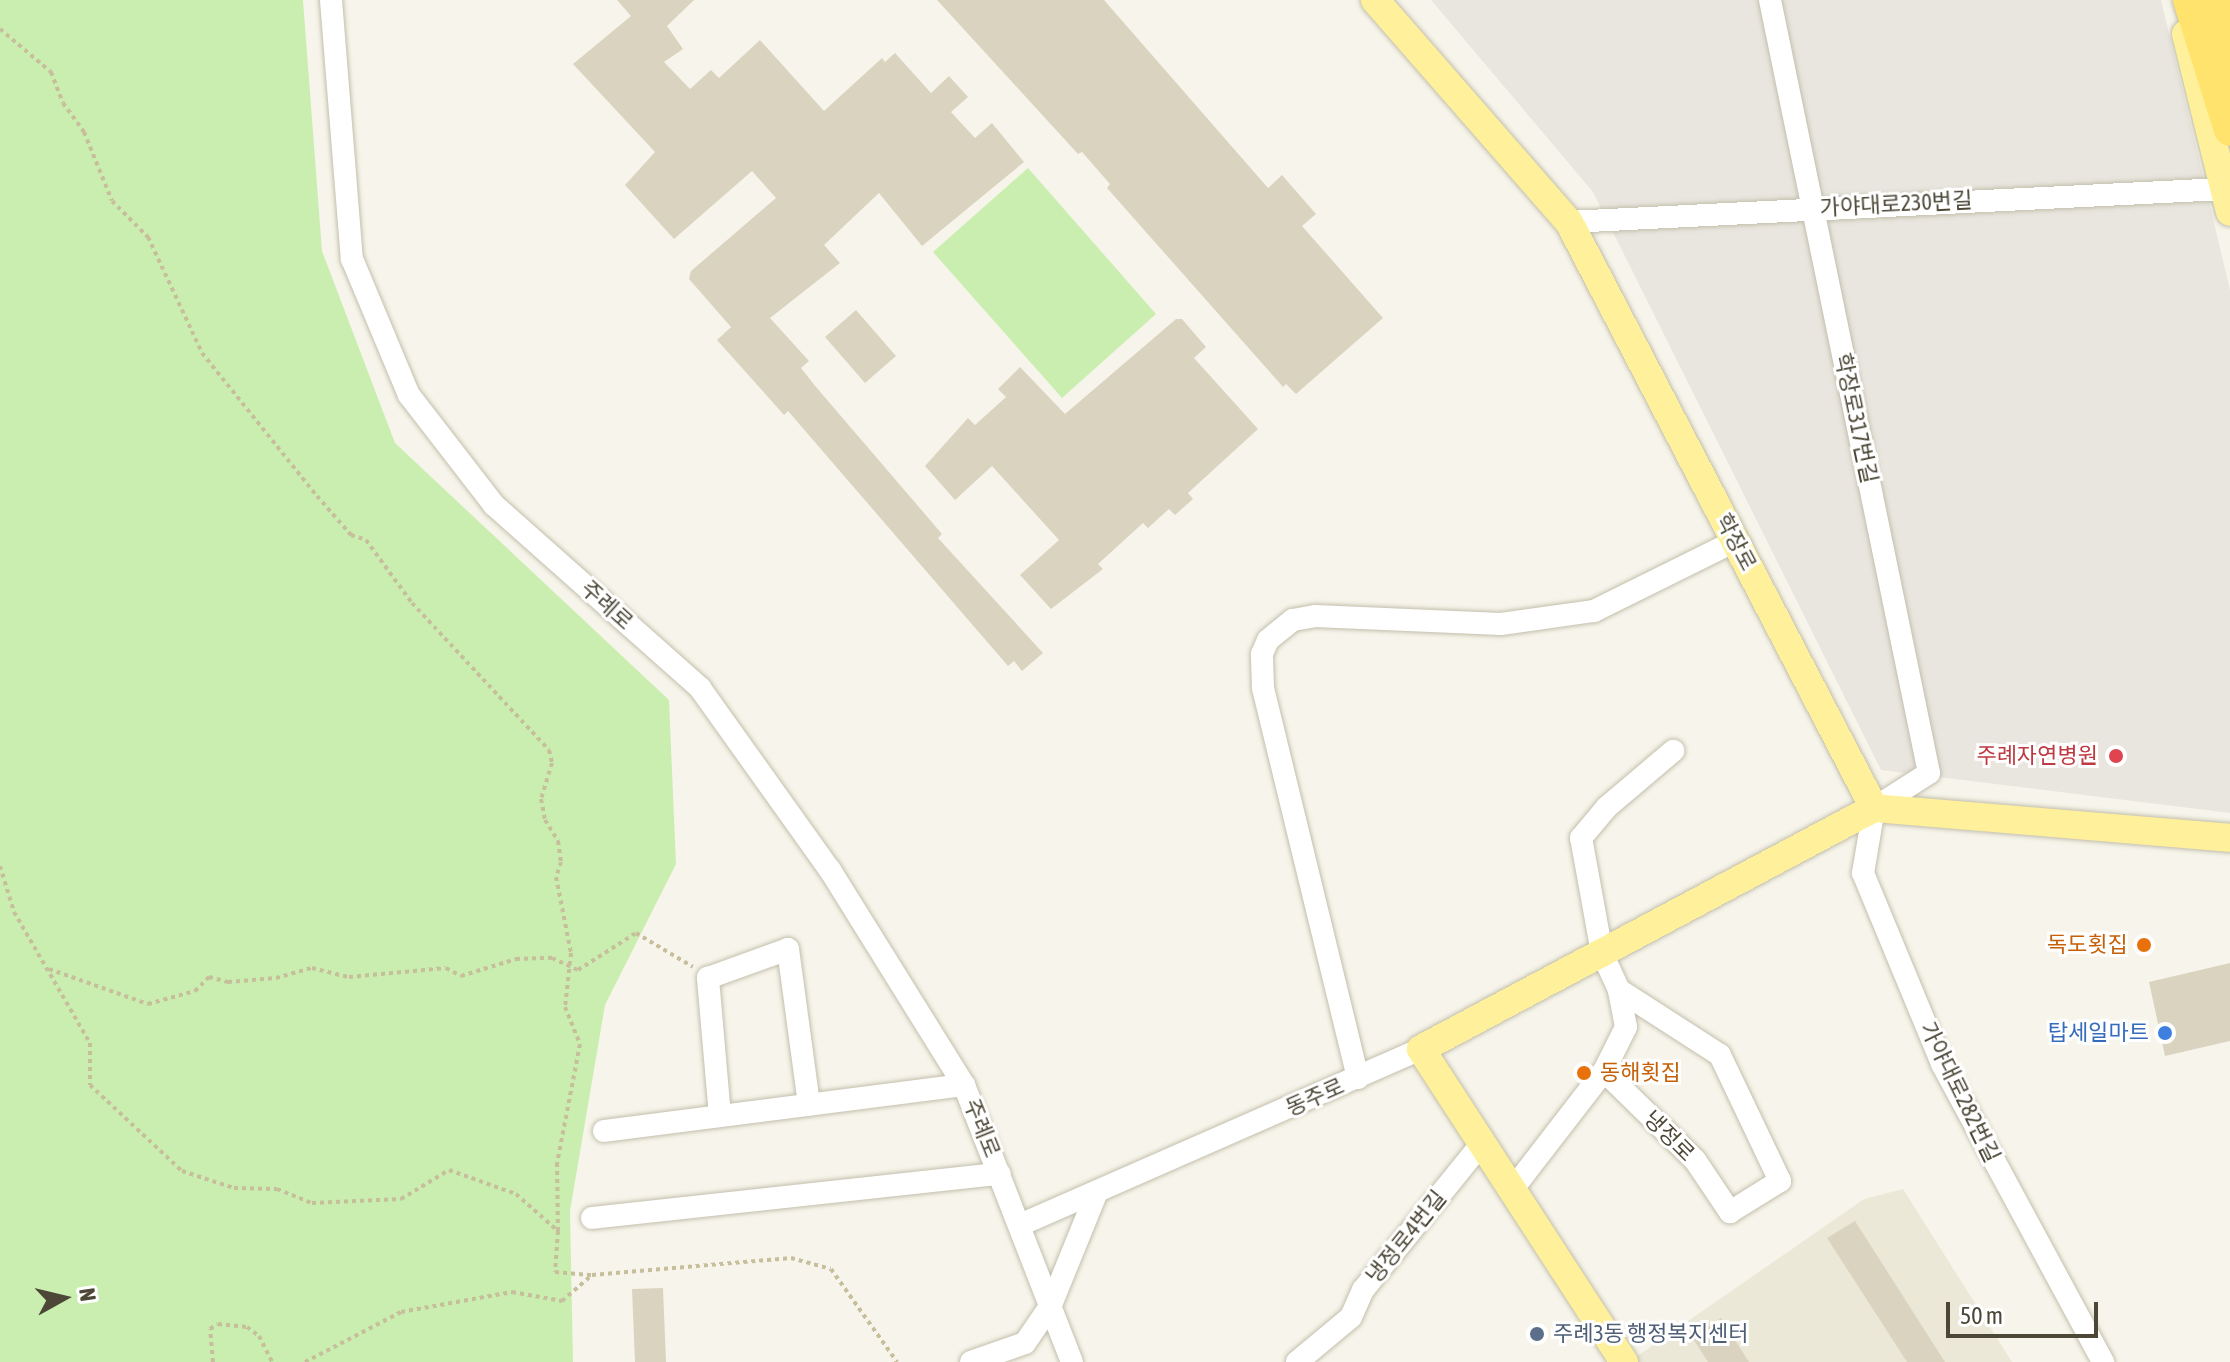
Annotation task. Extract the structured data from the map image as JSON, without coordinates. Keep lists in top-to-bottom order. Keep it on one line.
{"streets":{"main road":["학장로","동주로"],"street":["가야대로230번길","학장로317번길","주례로","가야대로282번길","냉정로","냉정로4번길"]},"crossings":[["가야대로230번길","학장로317번길"],["가야대로230번길","학장로"],["학장로317번길","학장로"],["학장로317번길","가야대로282번길"],["학장로317번길","동주로"],["학장로","가야대로282번길"],["학장로","동주로"],["주례로","동주로"],["가야대로282번길","동주로"]],"places":["주례자연병원","독도횟집","탑세일마트","동해횟집","주례3동 행정복지센터"],"scale_bar":"50 m","north":"right"}
